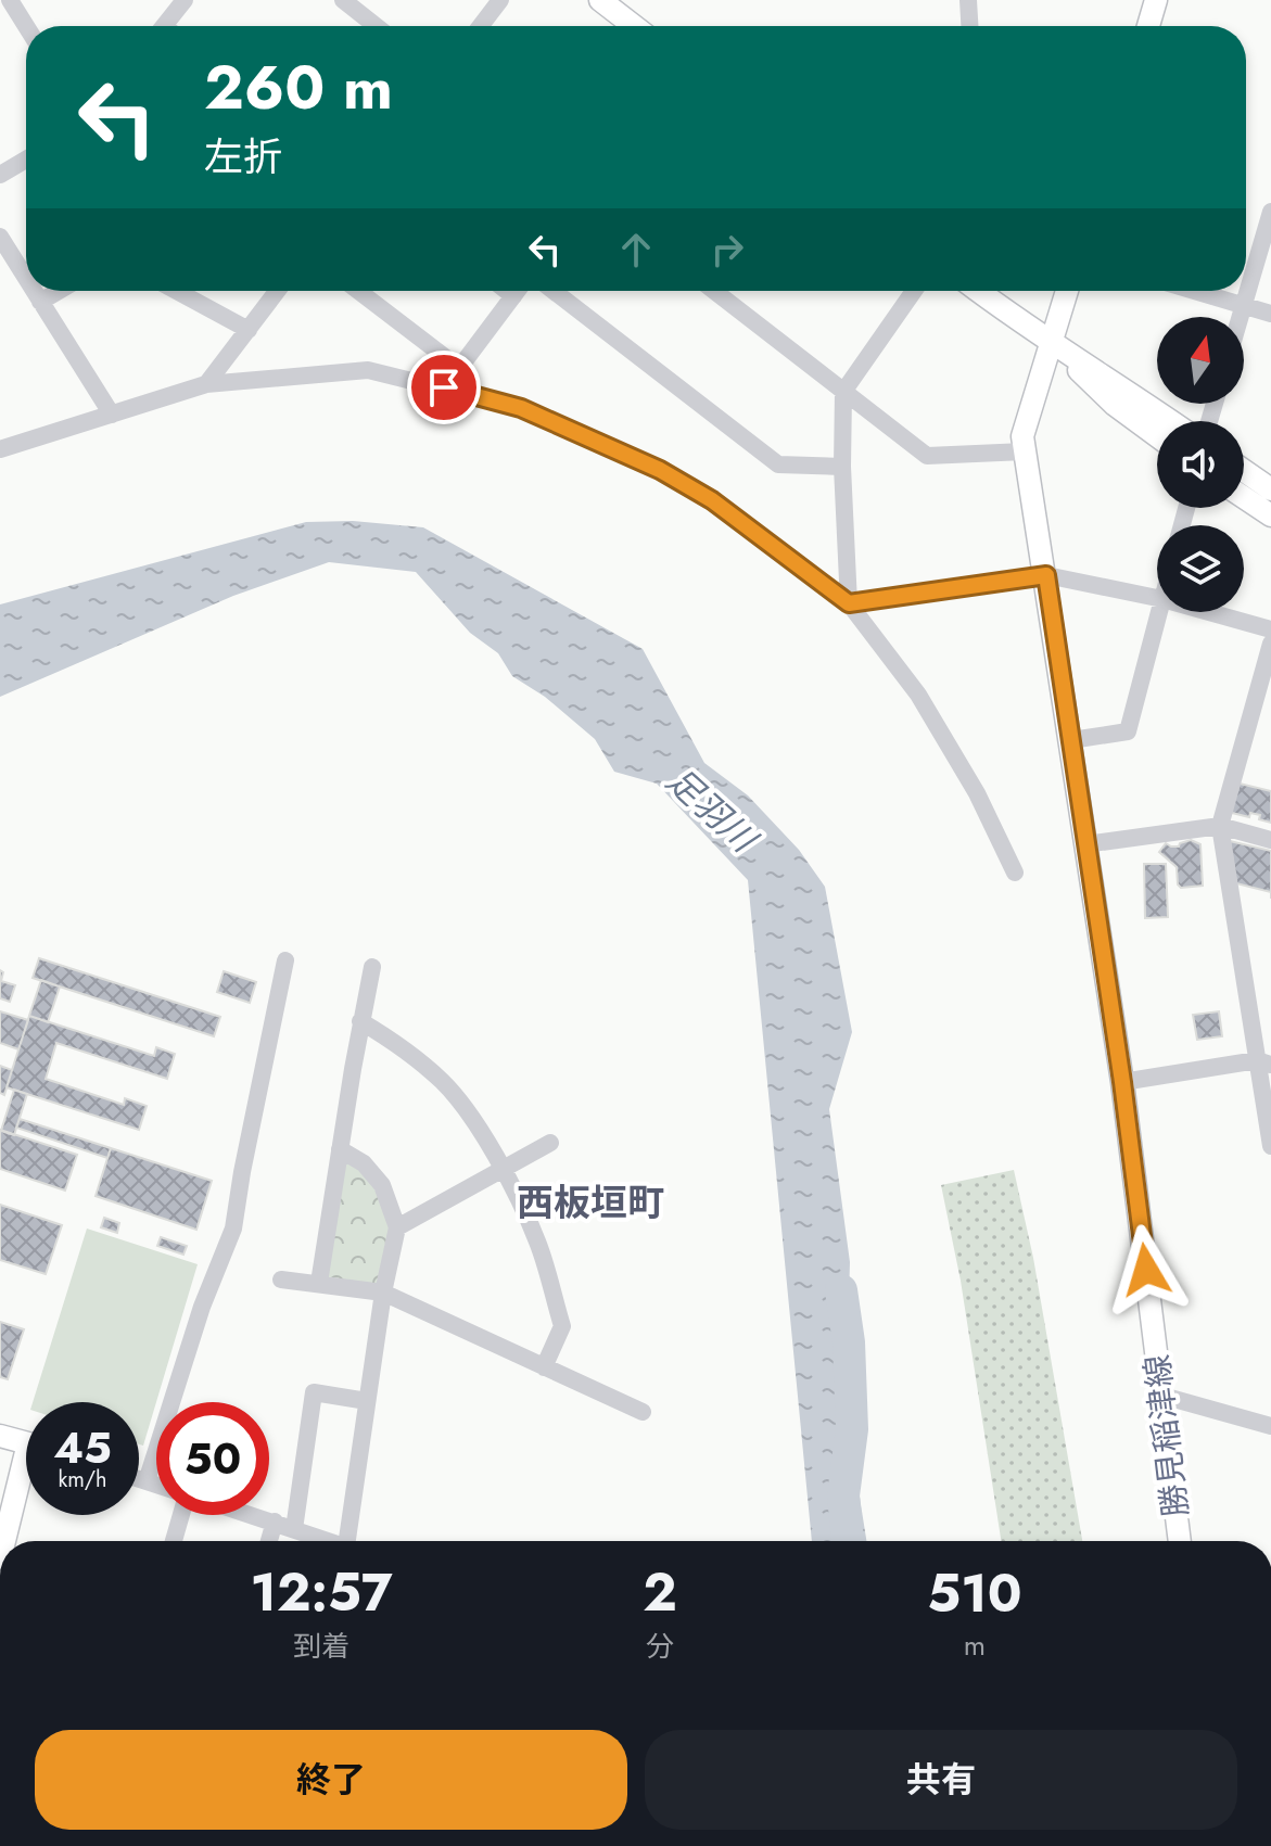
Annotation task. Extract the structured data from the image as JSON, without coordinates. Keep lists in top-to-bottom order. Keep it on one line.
{"streets":{"main road":["勝見稲津線"]},"districts":["西板垣町"],"water":["足羽川"],"north":"top","page":{"turn":["260 m","左折"],"speed":"45 km/h","limit":"50","eta":["12:57","到着","2","分","510","m"],"buttons":["終了","共有"]}}
